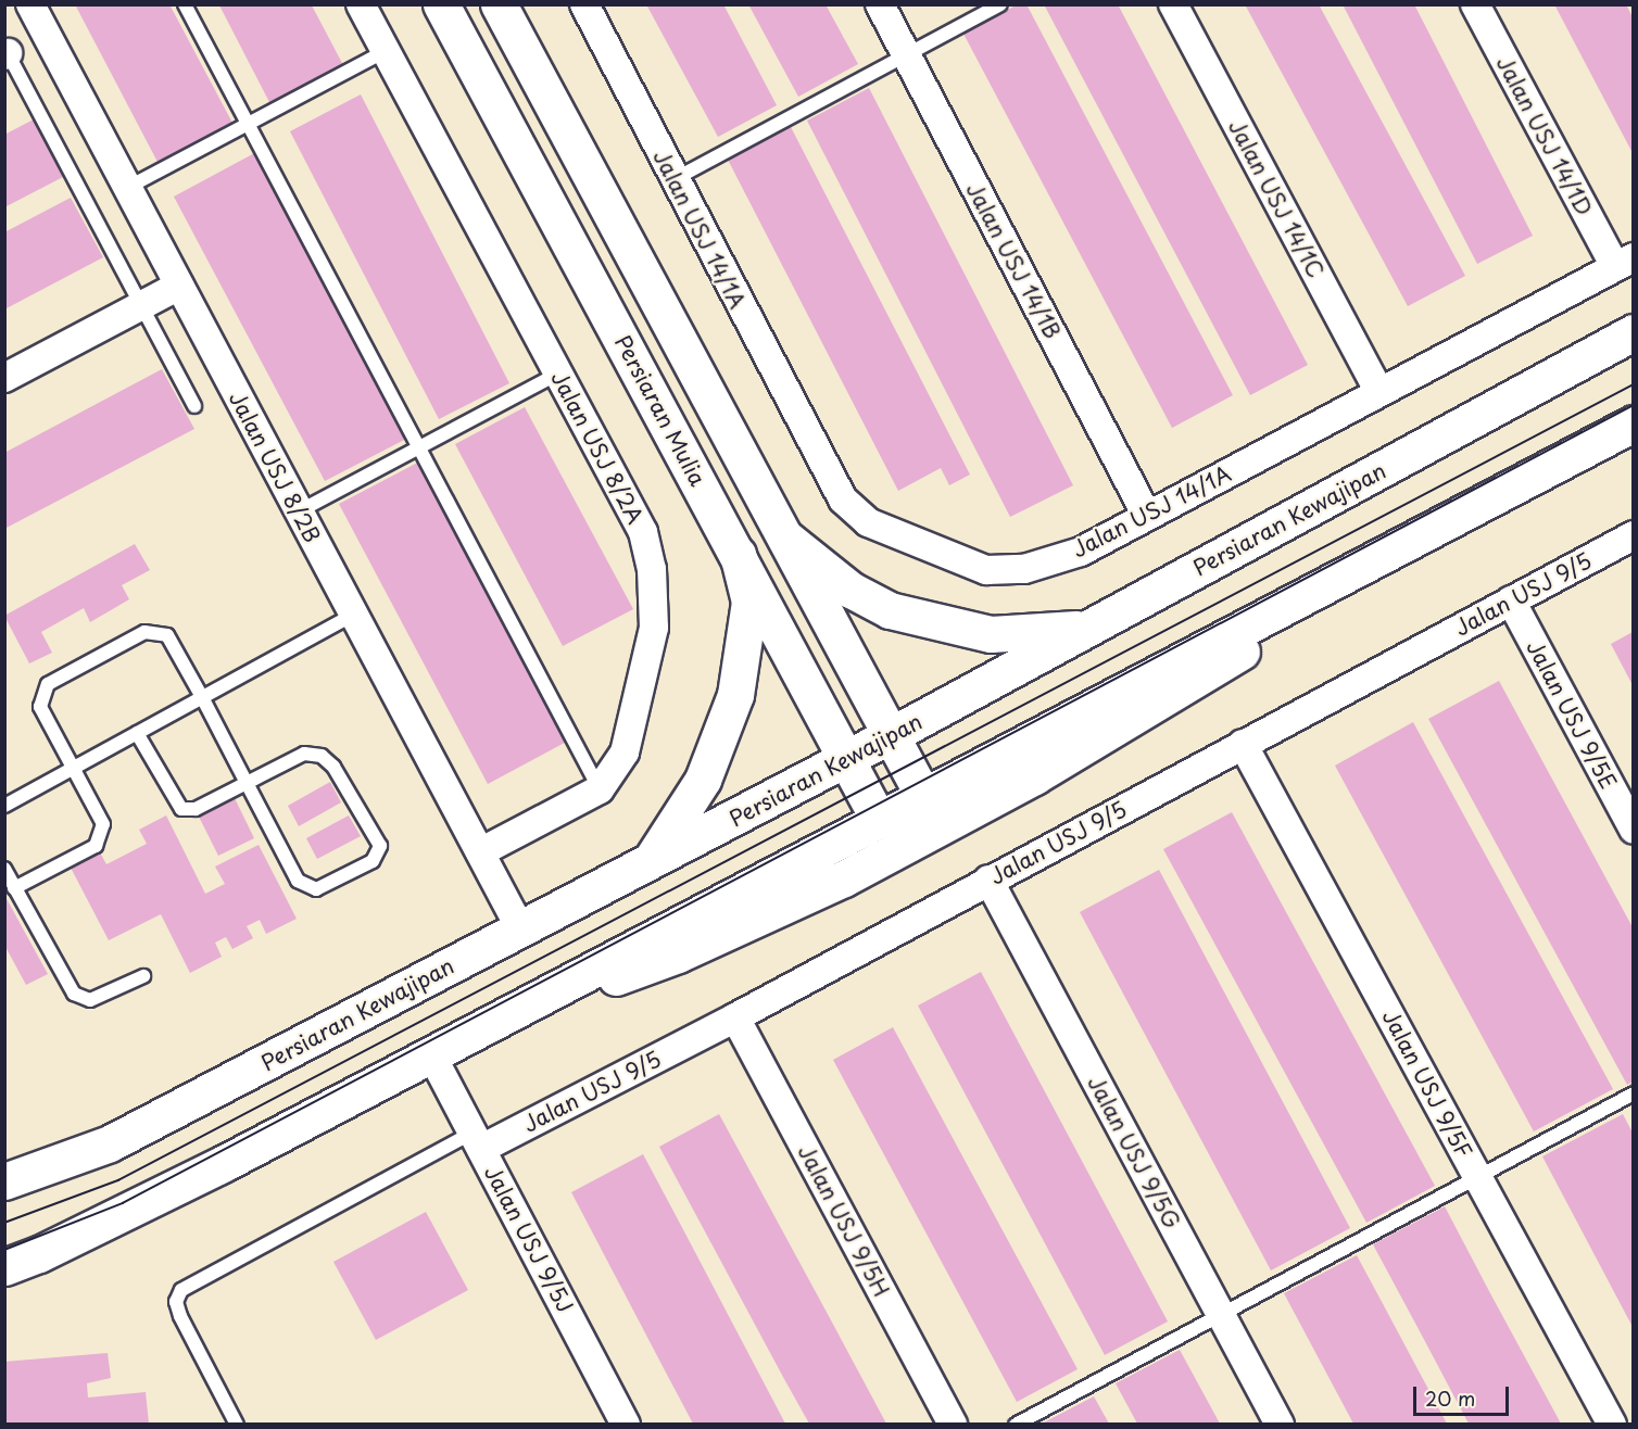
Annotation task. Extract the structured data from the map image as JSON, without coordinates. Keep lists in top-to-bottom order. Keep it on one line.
{"streets":{"main road":["Persiaran Mulia","Persiaran Kewajipan"],"street":["Jalan USJ 14/1D","Jalan USJ 14/1C","Jalan USJ 14/1A","Jalan USJ 14/1B","Jalan USJ 8/2A","Jalan USJ 8/2B","Jalan USJ 9/5","Jalan USJ 9/5E","Jalan USJ 9/5F","Jalan USJ 9/5G","Jalan USJ 9/5H","Jalan USJ 9/5J"]},"crossings":[["Jalan USJ 14/1D","Jalan USJ 14/1A"],["Jalan USJ 14/1C","Jalan USJ 14/1A"],["Jalan USJ 14/1A","Jalan USJ 14/1B"],["Persiaran Mulia","Persiaran Kewajipan"],["Jalan USJ 8/2A","Jalan USJ 8/2B"],["Jalan USJ 8/2B","Persiaran Kewajipan"],["Jalan USJ 9/5","Jalan USJ 9/5E"],["Jalan USJ 9/5","Jalan USJ 9/5F"],["Jalan USJ 9/5","Jalan USJ 9/5G"],["Jalan USJ 9/5","Jalan USJ 9/5H"],["Jalan USJ 9/5","Jalan USJ 9/5J"]],"scale_bar":"20 m"}
